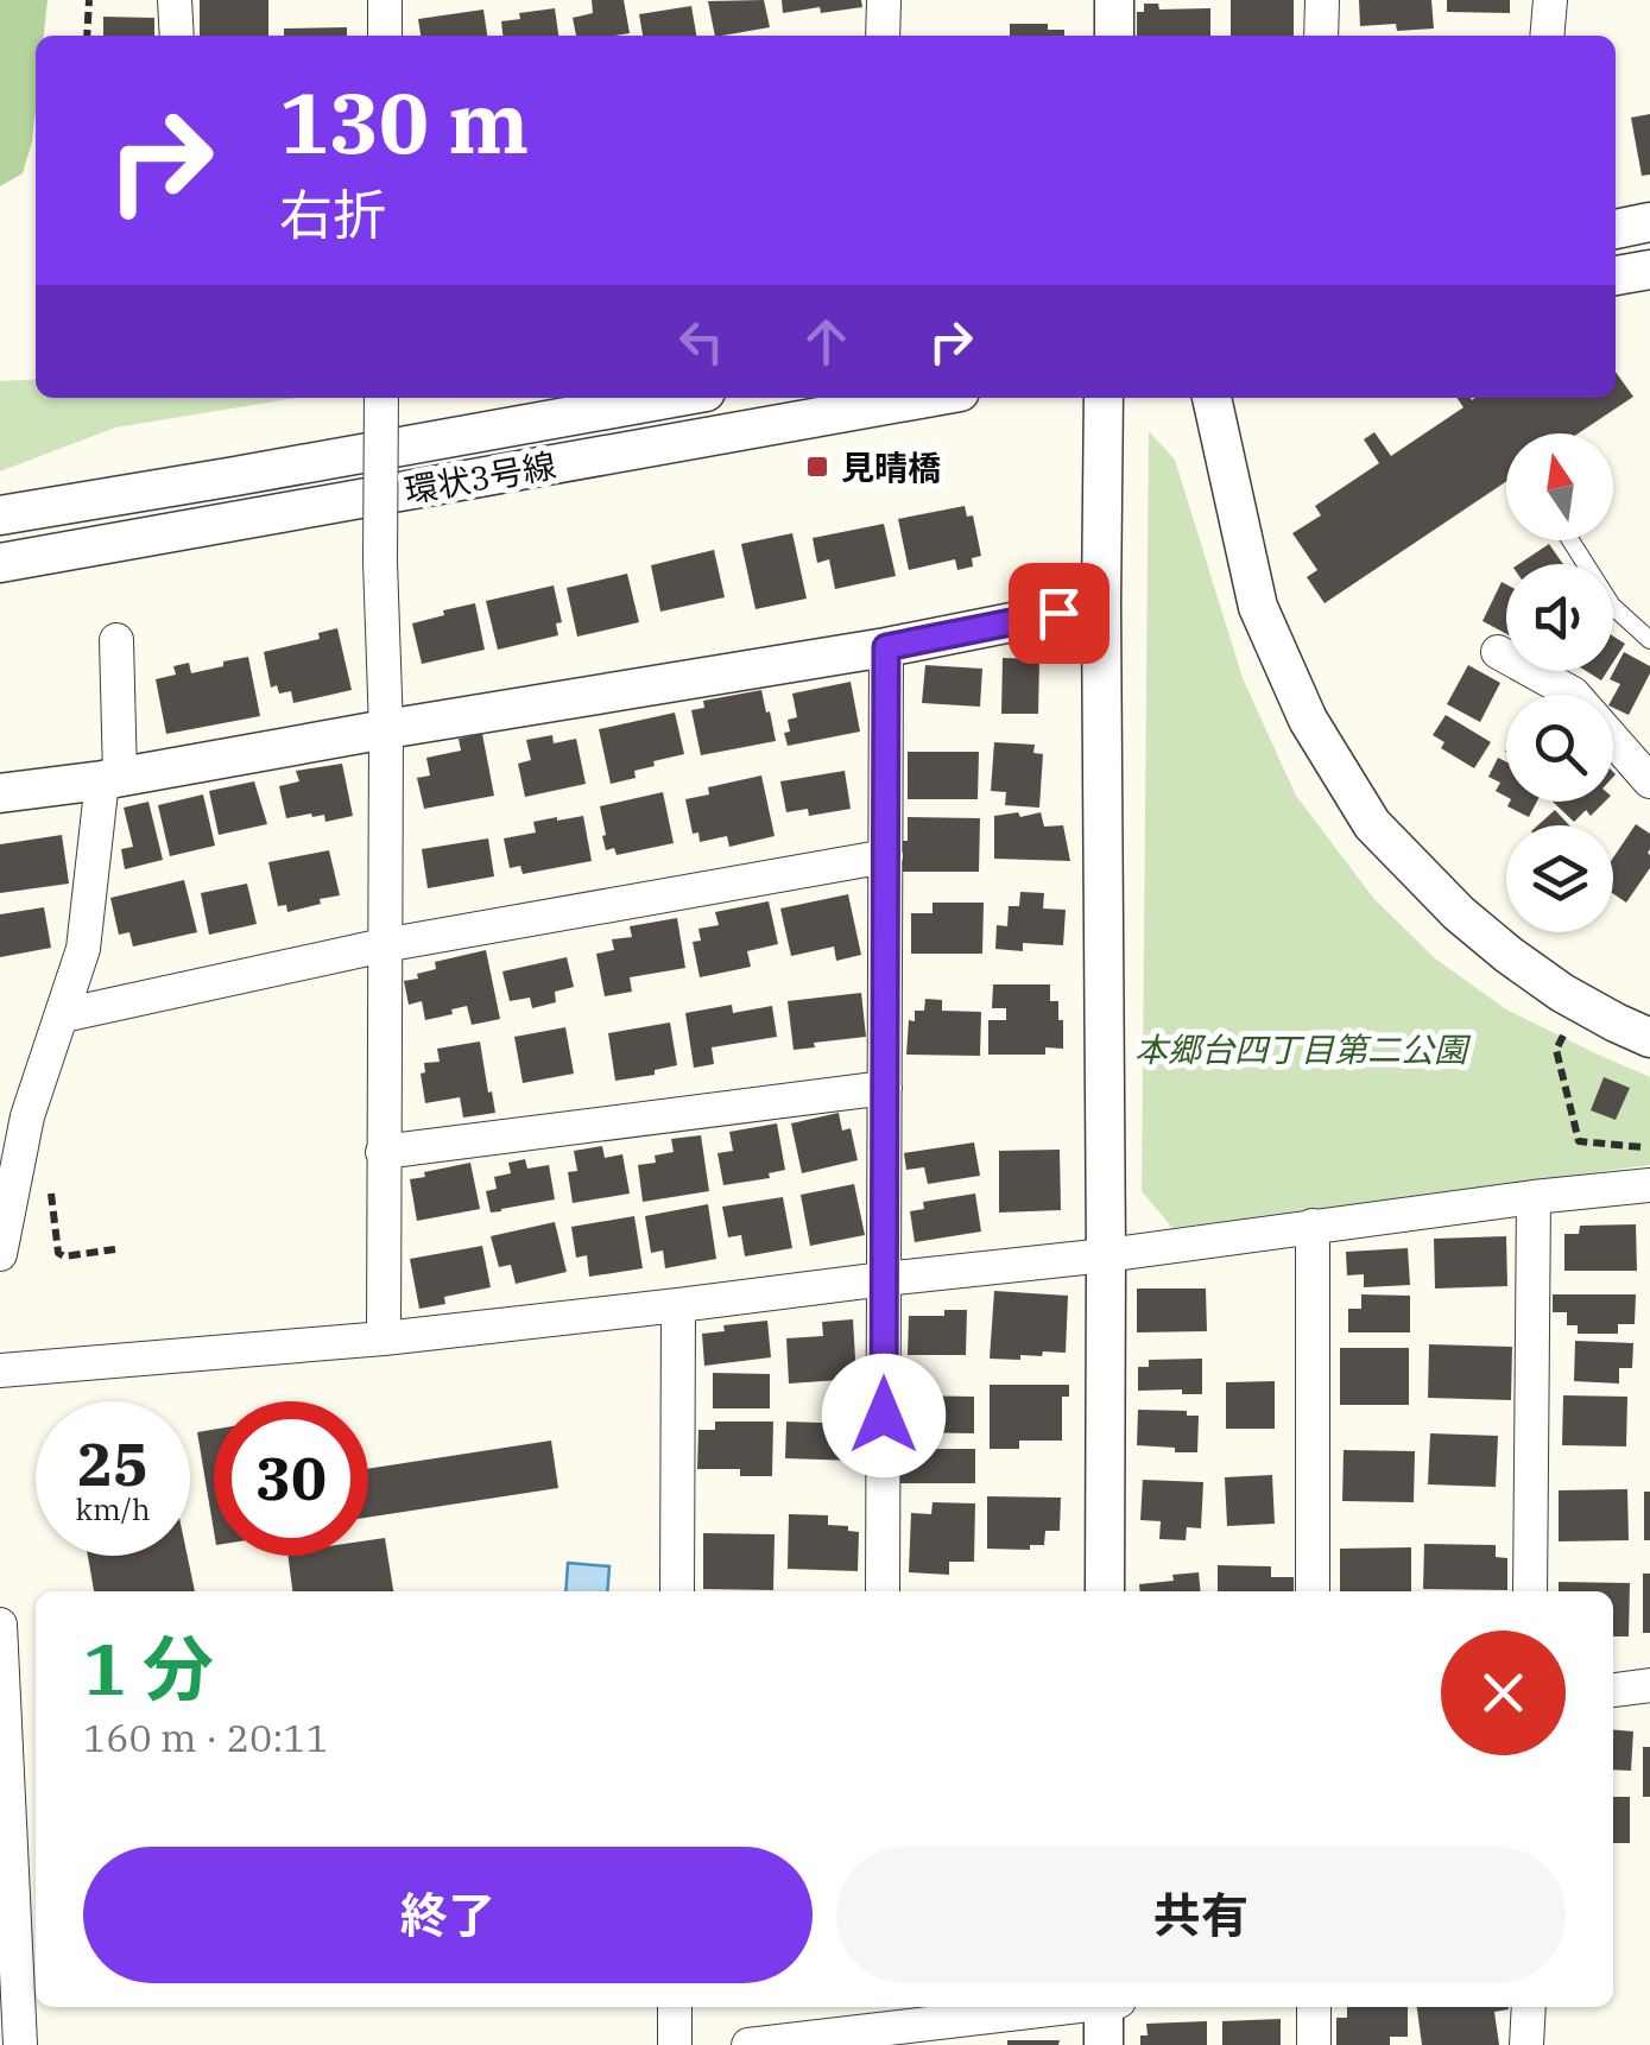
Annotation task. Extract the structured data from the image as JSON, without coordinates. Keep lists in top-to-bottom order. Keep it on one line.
{"streets":{"street":["環状3号線"]},"parks":["本郷台四丁目第二公園"],"places":{"transit":["見晴橋"]},"north":"top","page":{"turn":["130 m","右折"],"speed":"25 km/h","limit":"30","heading":["1 分","160 m · 20:11"],"buttons":["終了","共有"]}}
